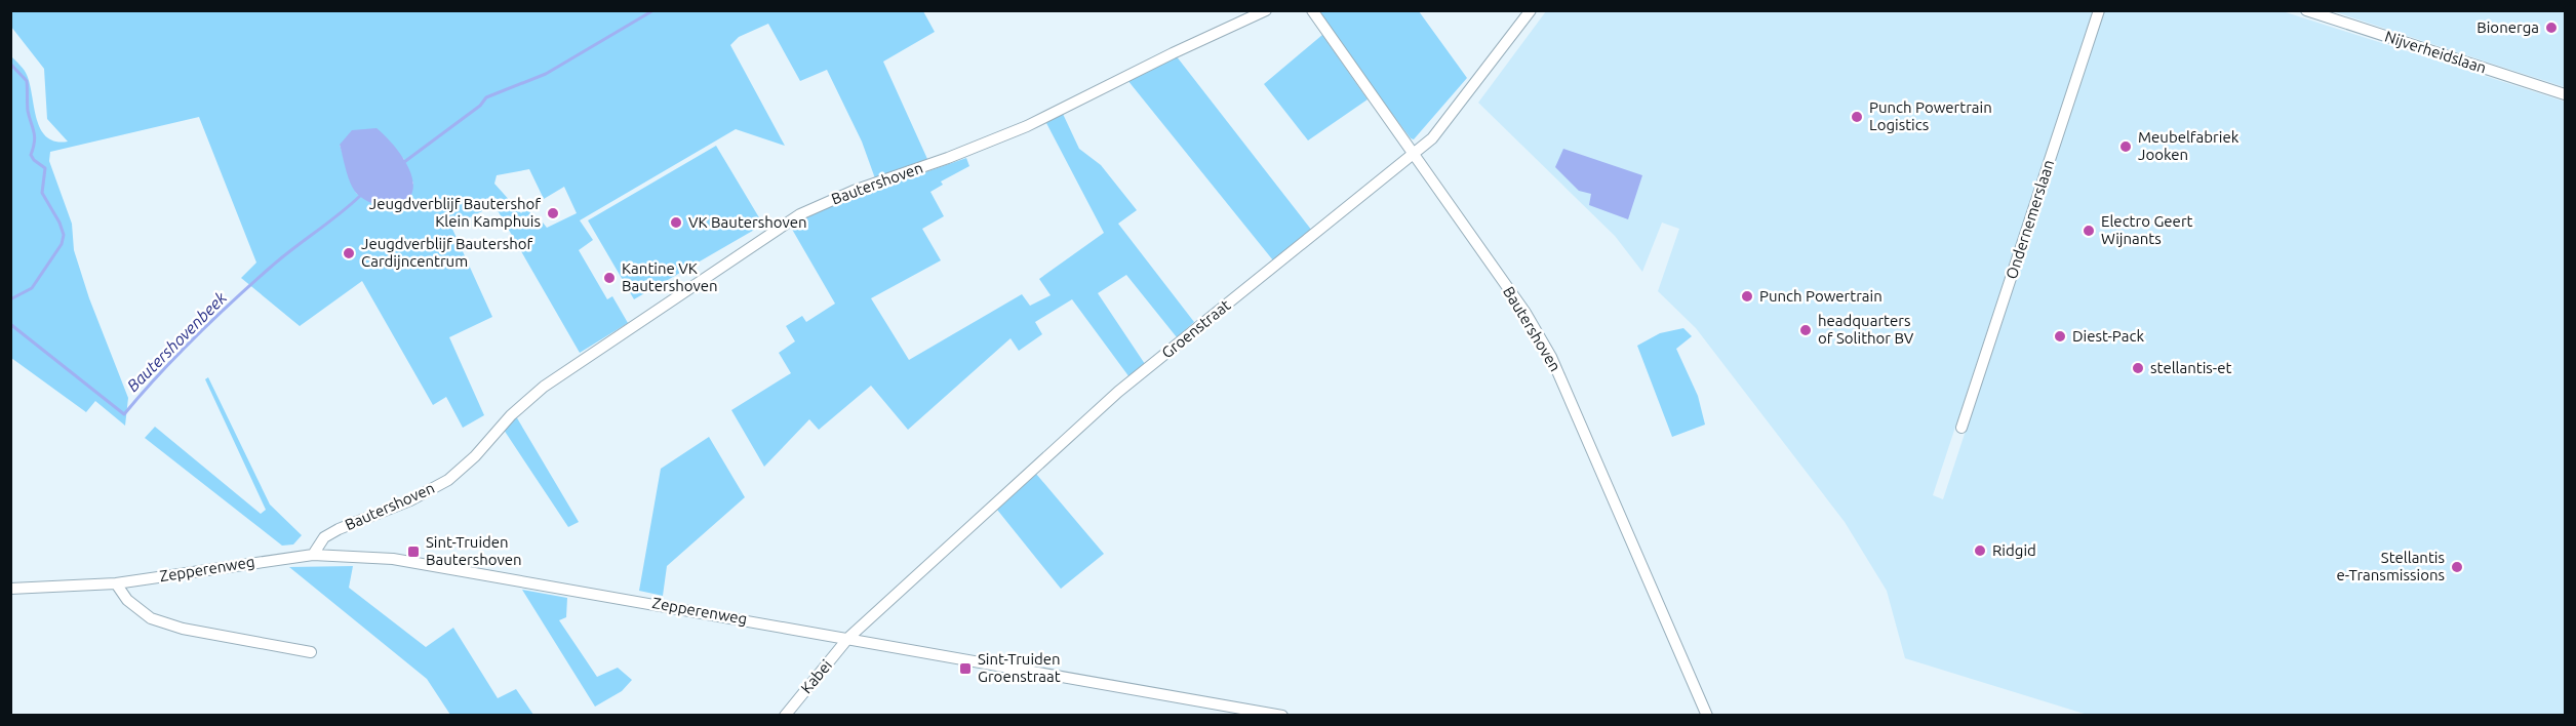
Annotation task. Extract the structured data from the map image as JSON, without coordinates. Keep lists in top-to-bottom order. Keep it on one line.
{"streets":{"street":["Nijverheidslaan","Bautershoven","Ondernemerslaan","Groenstraat","Zepperenweg","Kabei"]},"crossings":[["Bautershoven","Groenstraat"],["Bautershoven","Zepperenweg"],["Groenstraat","Zepperenweg"],["Groenstraat","Kabei"],["Zepperenweg","Kabei"]],"water":["Bautershovenbeek"],"places":{"other":["Bionerga","Punch Powertrain Logistics","Meubelfabriek Jooken","Jeugdverblijf Bautershof Klein Kamphuis","VK Bautershoven","Electro Geert Wijnants","Jeugdverblijf Bautershof Cardijncentrum","Kantine VK Bautershoven","Punch Powertrain","headquarters of Solithor BV","Diest-Pack","stellantis-et","Ridgid","Stellantis e-Transmissions"],"transit":["Sint-Truiden Bautershoven","Sint-Truiden Groenstraat"]}}
